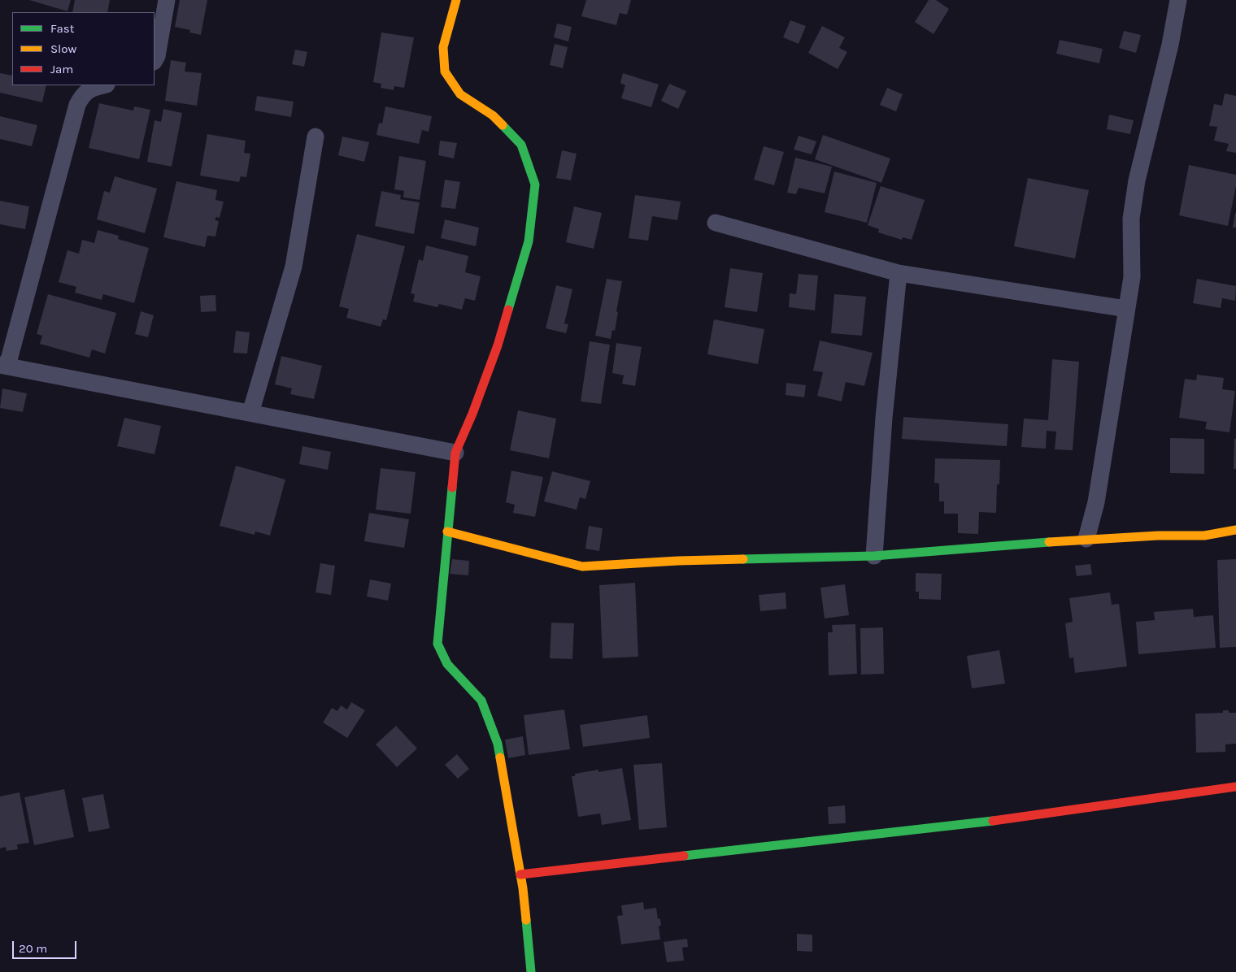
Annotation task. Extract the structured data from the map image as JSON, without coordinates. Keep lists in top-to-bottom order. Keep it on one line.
{"legend":["Fast","Slow","Jam"],"scale_bar":"20 m"}
